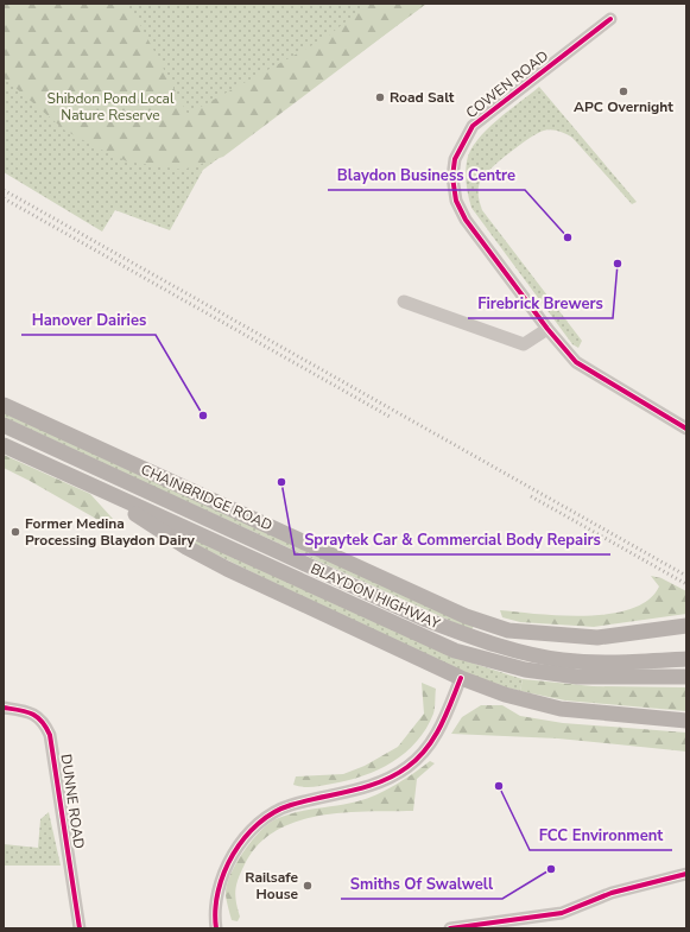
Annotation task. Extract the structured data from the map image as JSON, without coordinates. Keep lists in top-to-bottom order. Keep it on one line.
{"streets":{"main road":["CHAINBRIDGE ROAD","BLAYDON HIGHWAY"],"street":["COWEN ROAD","DUNNE ROAD"]},"parks":["Shibdon Pond Local Nature Reserve"],"places":["APC Overnight","Road Salt","Blaydon Business Centre","Firebrick Brewers","Hanover Dairies","Spraytek Car & Commercial Body Repairs","Former Medina Processing Blaydon Dairy","FCC Environment","Smiths Of Swalwell","Railsafe House"]}
